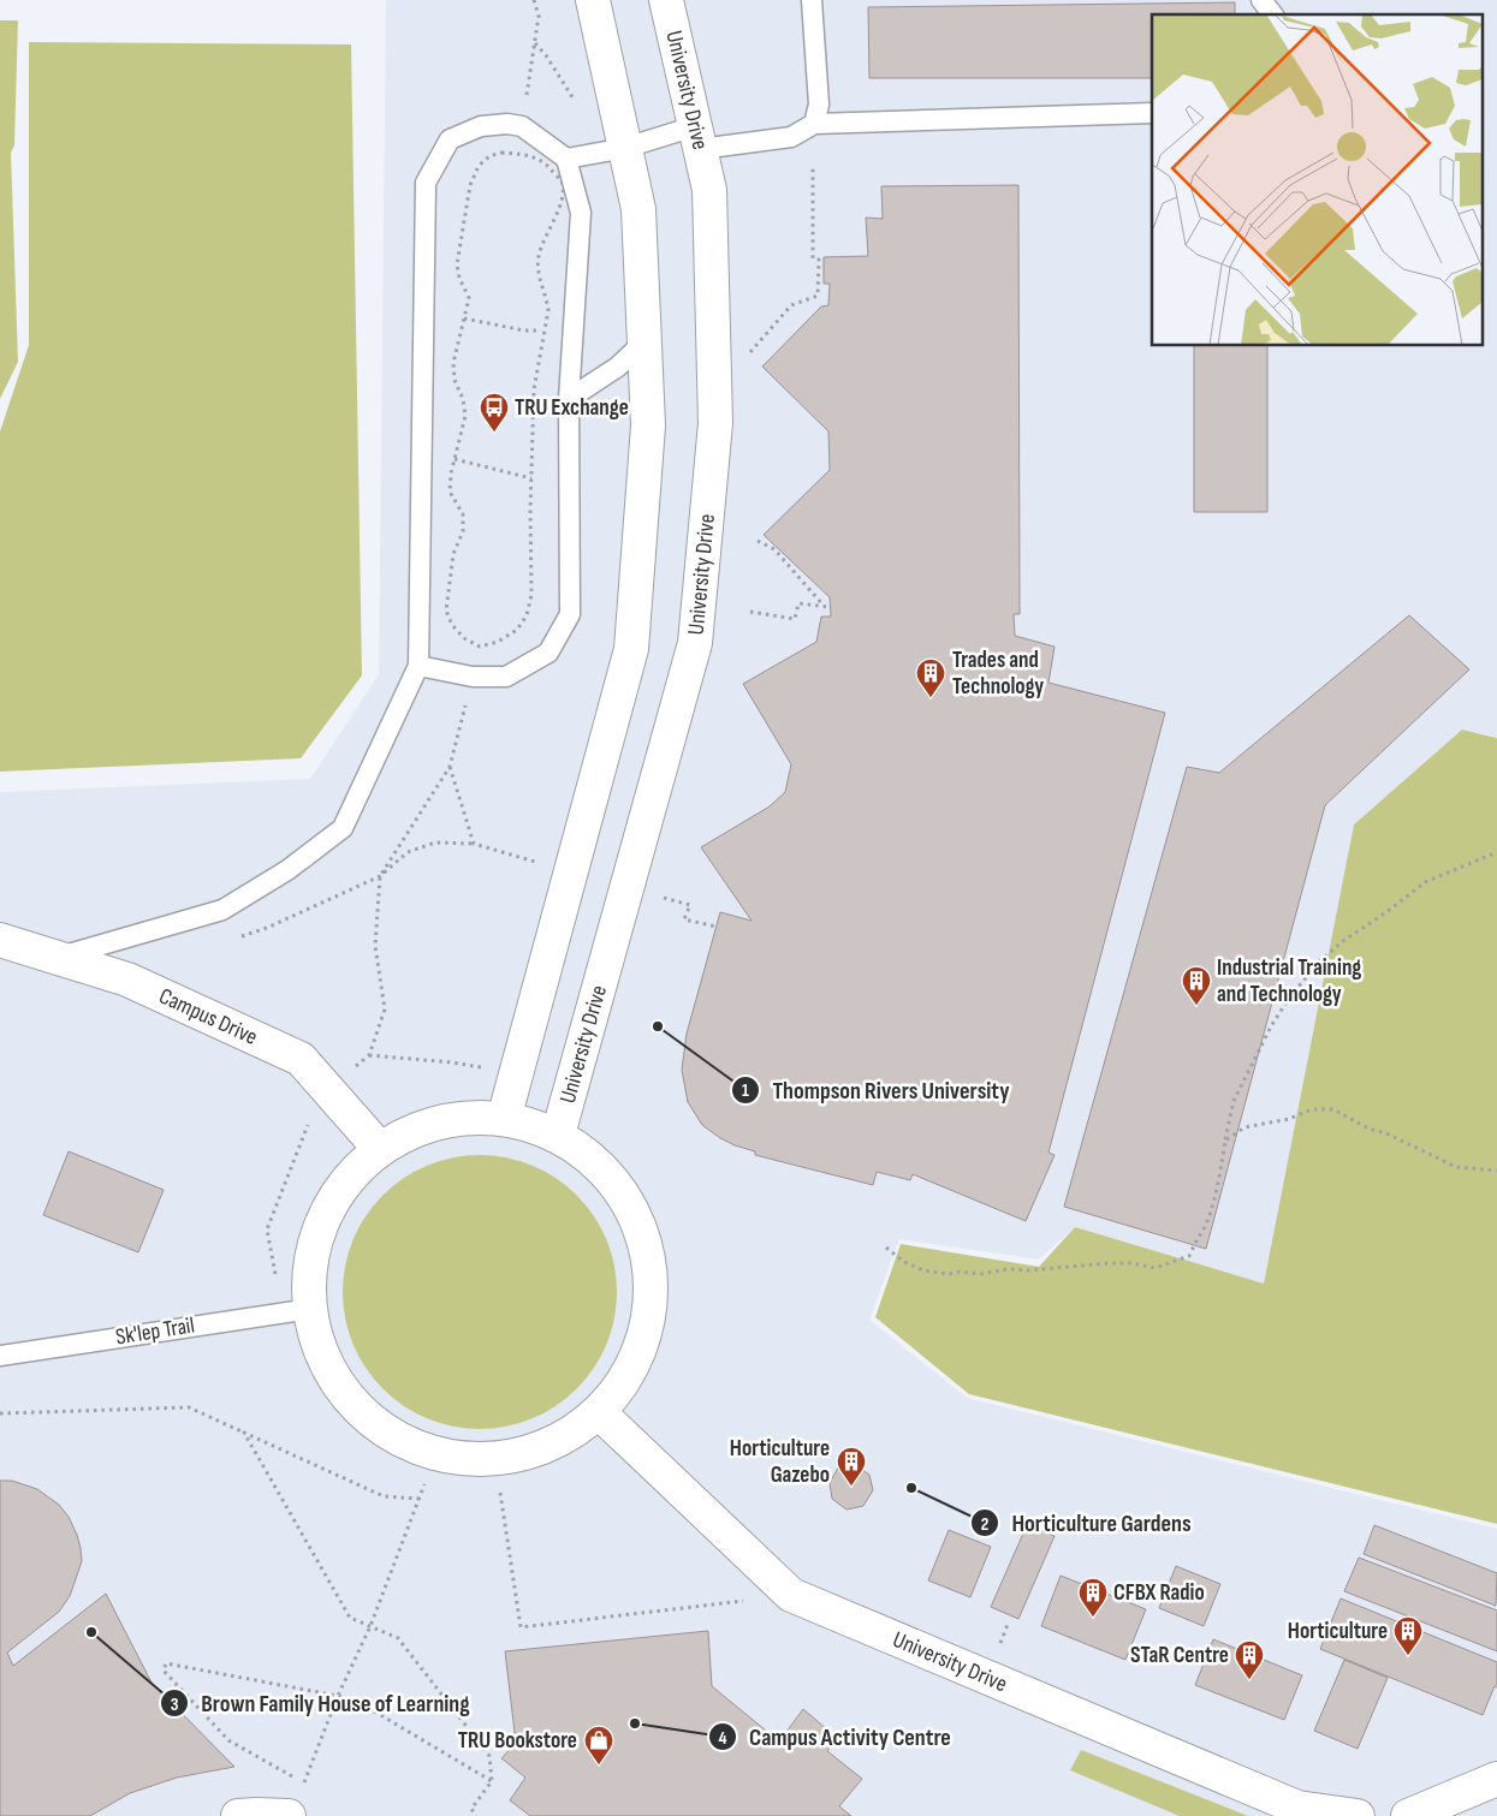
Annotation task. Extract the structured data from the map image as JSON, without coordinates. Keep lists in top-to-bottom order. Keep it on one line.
{"streets":{"street":["University Drive","Campus Drive"],"lane":["Sk'lep Trail"]},"places":{"bus stop":["TRU Exchange"],"building":["Trades and Technology","Industrial Training and Technology","Horticulture Gazebo","CFBX Radio","Horticulture","STaR Centre"],"other":["Thompson Rivers University","Horticulture Gardens","Brown Family House of Learning","Campus Activity Centre"],"shop":["TRU Bookstore"]}}
